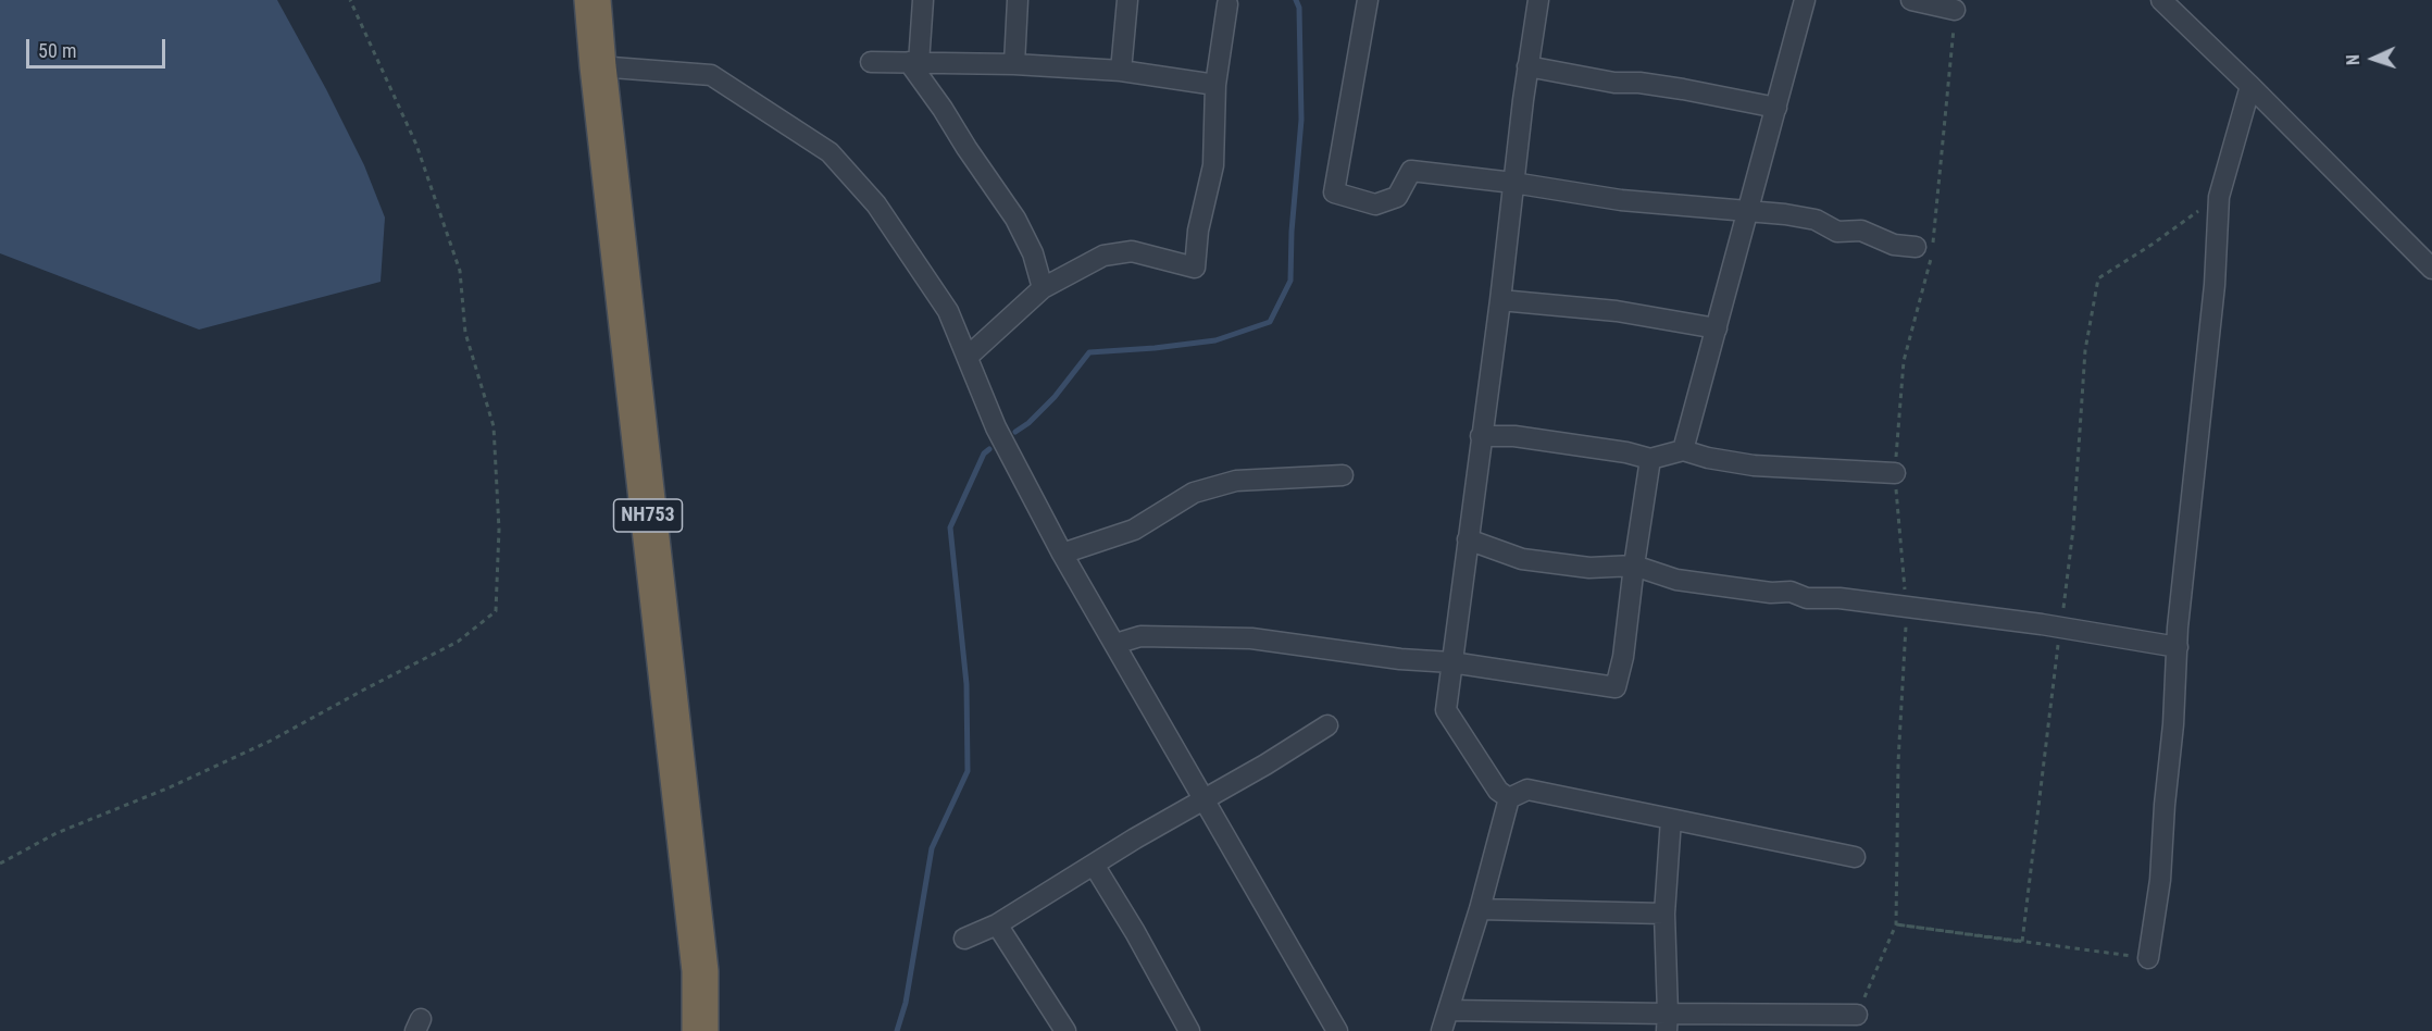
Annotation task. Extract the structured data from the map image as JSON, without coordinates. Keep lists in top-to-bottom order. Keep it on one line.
{"streets":{"highway":["NH753"]},"scale_bar":"50 m","north":"left"}
